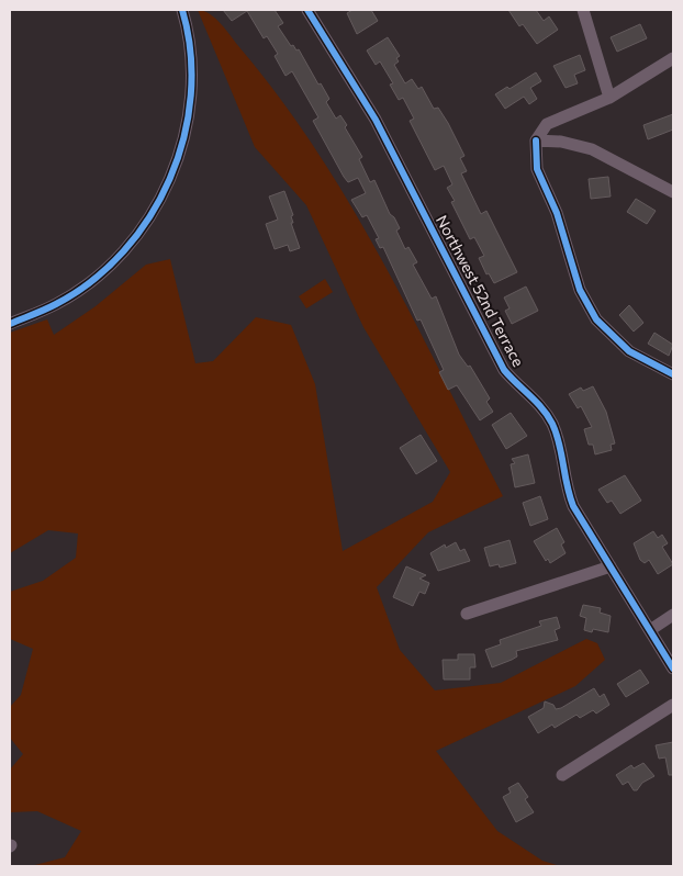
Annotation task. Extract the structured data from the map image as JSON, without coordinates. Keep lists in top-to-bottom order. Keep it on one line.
{"streets":{"street":["Northwest 52nd Terrace"]}}
